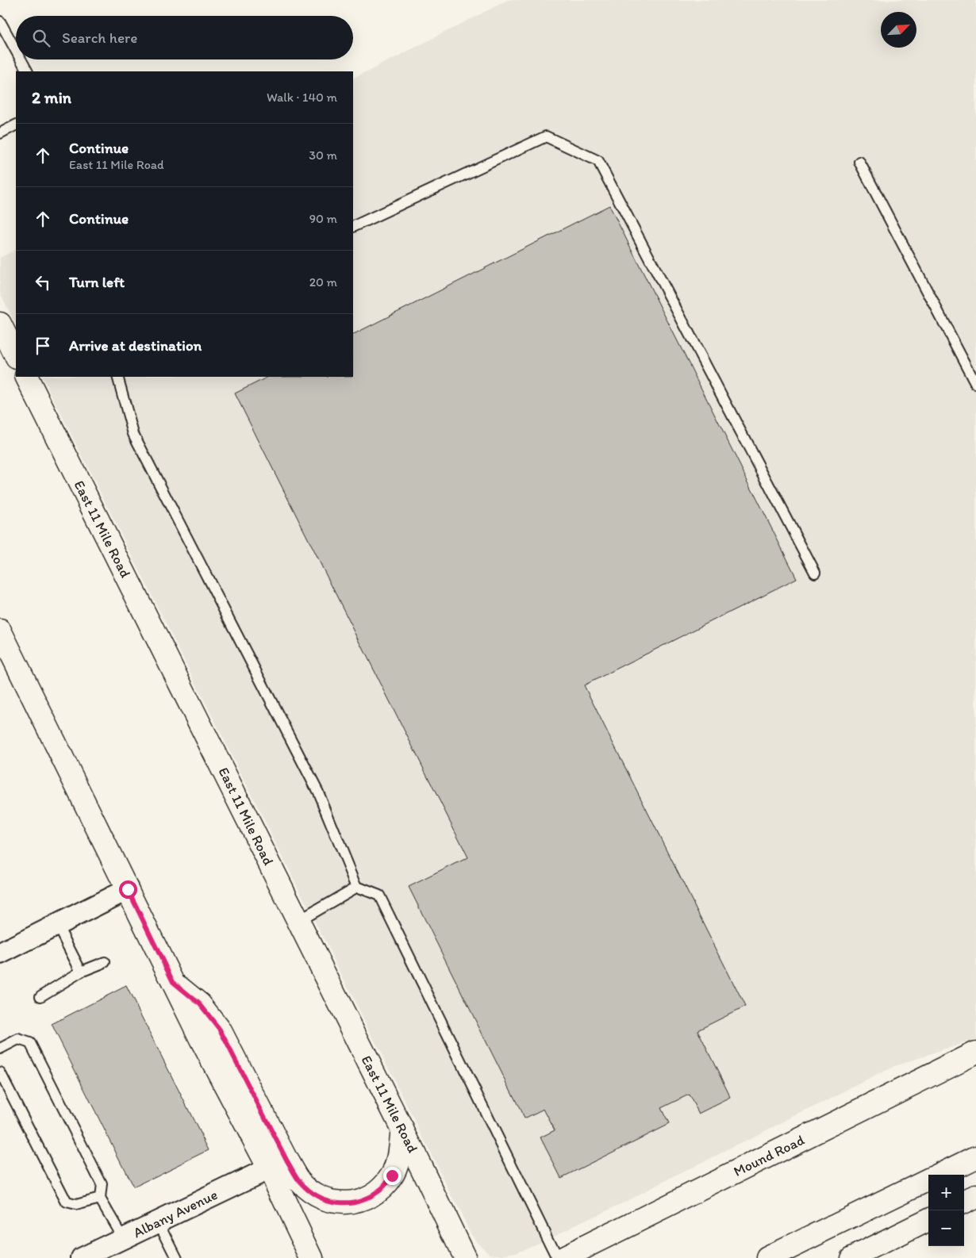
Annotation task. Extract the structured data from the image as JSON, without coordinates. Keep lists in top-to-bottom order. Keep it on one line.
{"streets":{"main road":["East 11 Mile Road","Mound Road"],"street":["Albany Avenue"]},"north":"top right","page":{"search":"Search here","heading":["2 min","Walk · 140 m"],"list":[["Continue","East 11 Mile Road","30 m"],["Continue","90 m"],["Turn left","20 m"],"Arrive at destination"],"map_buttons":["+","−"]}}
